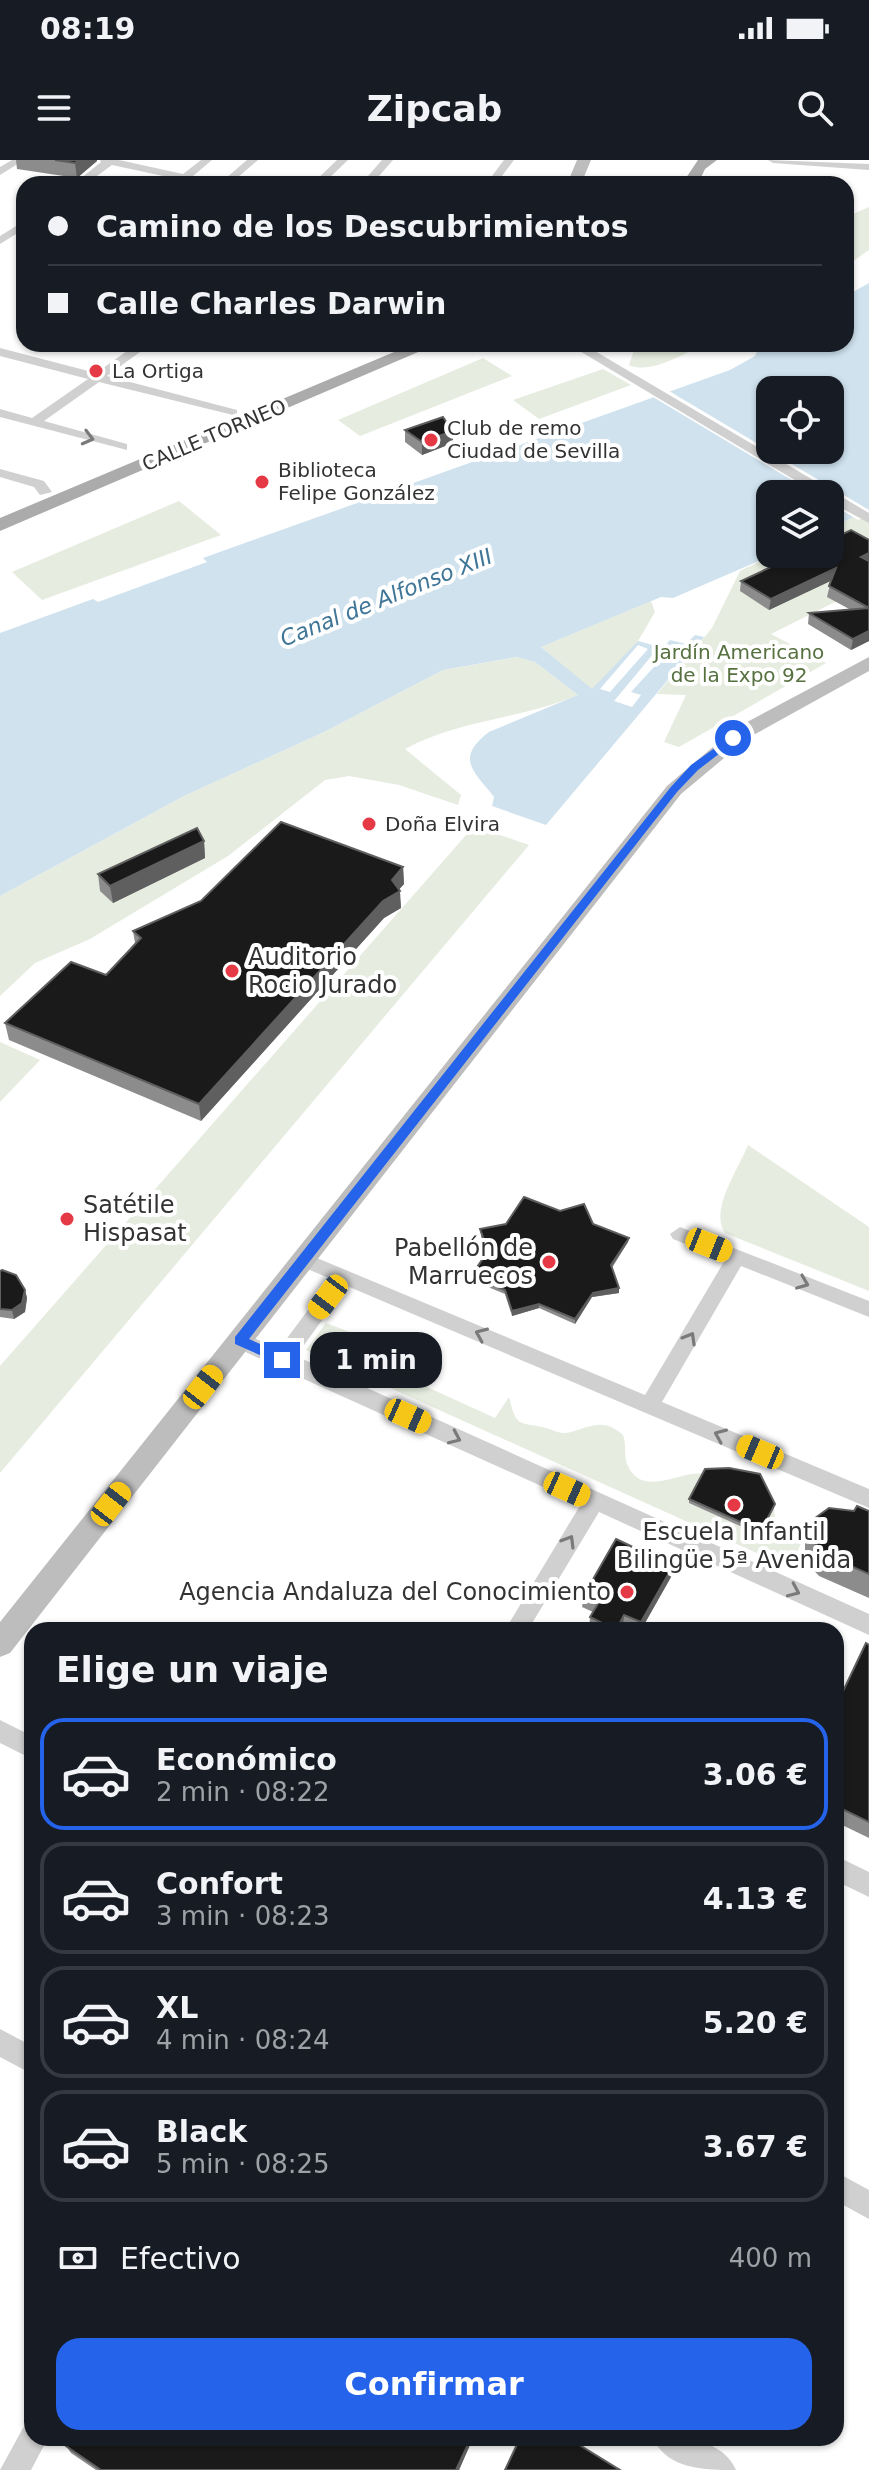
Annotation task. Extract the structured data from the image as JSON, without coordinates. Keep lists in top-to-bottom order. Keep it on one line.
{"streets":{"main road":["CALLE TORNEO"]},"water":["Canal de Alfonso XIII"],"parks":["Jardín Americano de la Expo 92"],"places":["La Ortiga","Club de remo Ciudad de Sevilla","Biblioteca Felipe González","Doña Elvira","Auditorio Rocio Jurado","Satétile Hispasat","Pabellón de Marruecos","Escuela Infantil Bilingüe 5ª Avenida","Agencia Andaluza del Conocimiento"],"page":{"status":"08:19","header":"Zipcab","banner":["Camino de los Descubrimientos","Calle Charles Darwin"],"bubble":"1 min","heading":"Elige un viaje","list":[{"name":"Económico","note":"2 min · 08:22","value":"3.06 €"},{"name":"Confort","note":"3 min · 08:23","value":"4.13 €"},{"name":"XL","note":"4 min · 08:24","value":"5.20 €"},{"name":"Black","note":"5 min · 08:25","value":"3.67 €"}],"pay":["Efectivo","400 m"],"buttons":"Confirmar"}}
